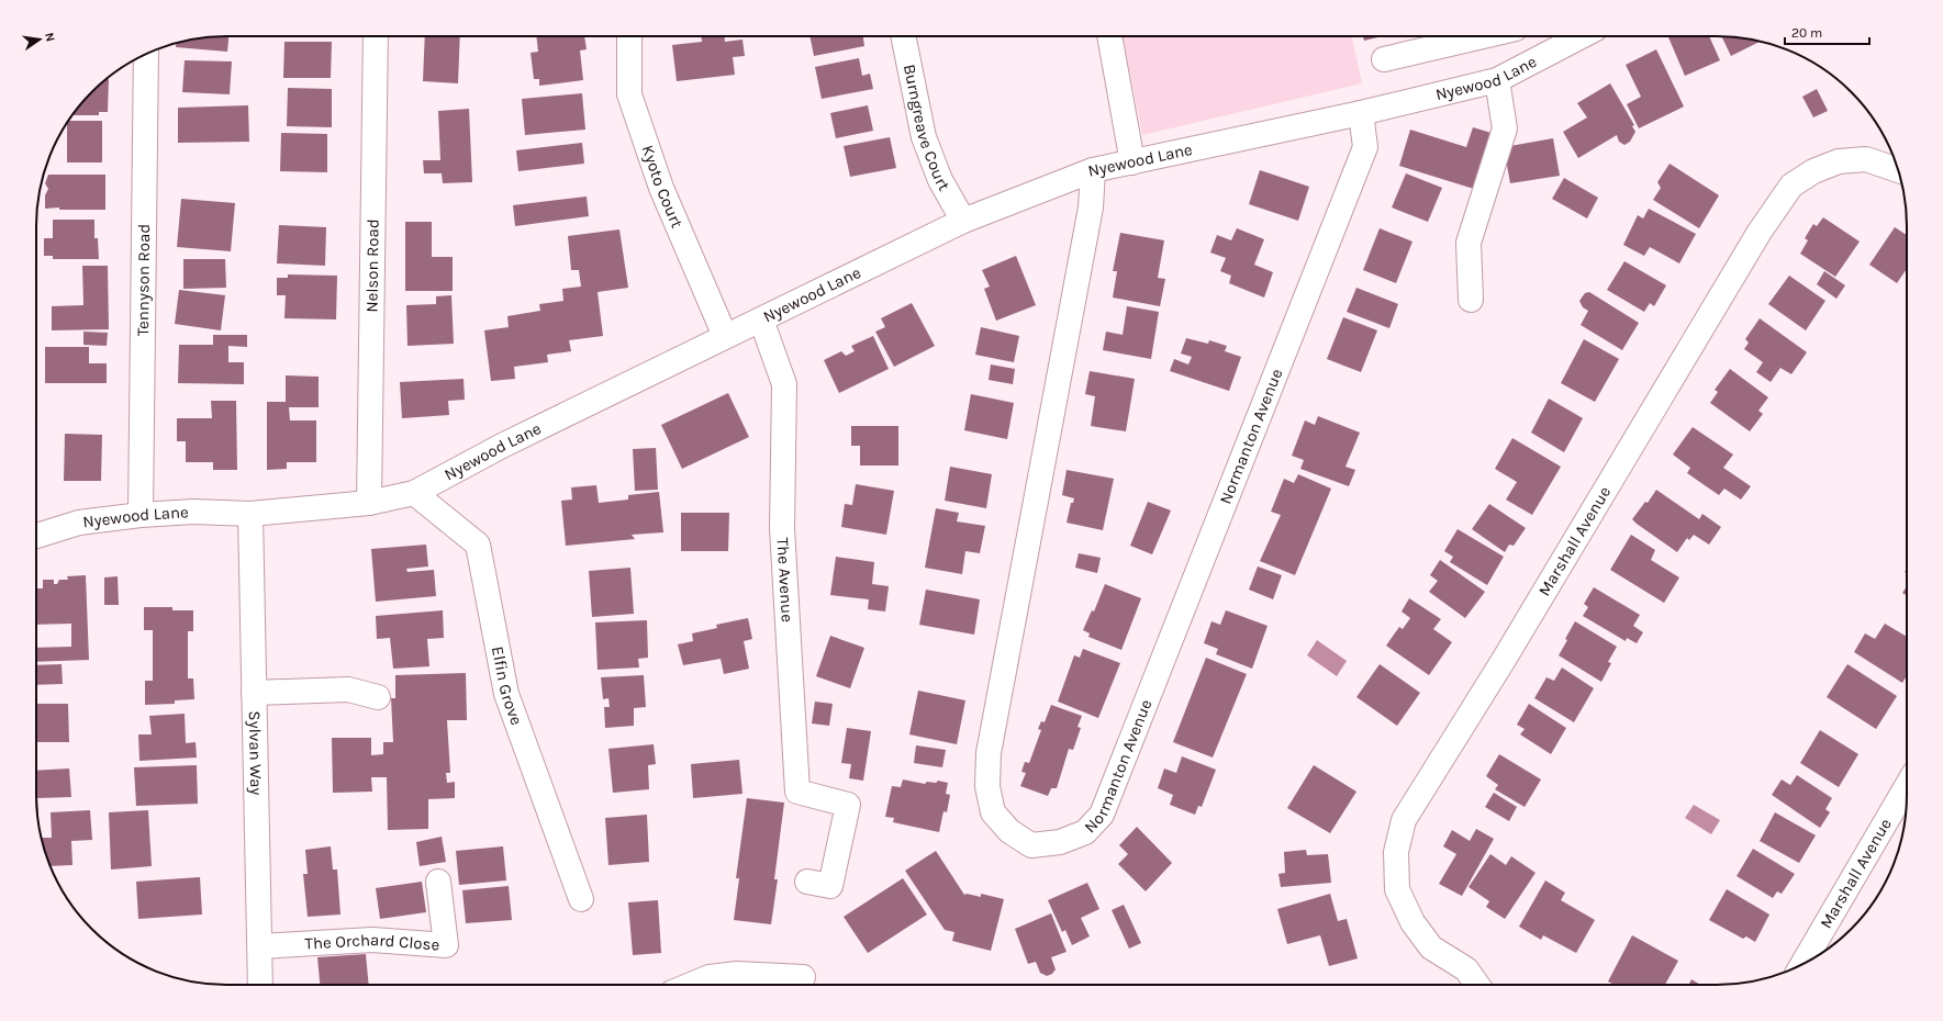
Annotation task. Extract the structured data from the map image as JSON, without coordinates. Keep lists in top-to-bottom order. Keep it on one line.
{"streets":{"street":["Nyewood Lane","Burngreave Court","Kyoto Court","Nelson Road","Tennyson Road","Normanton Avenue","Marshall Avenue","The Avenue","Elfin Grove","Sylvan Way","The Orchard Close"]},"crossings":[["Nyewood Lane","Burngreave Court"],["Nyewood Lane","Kyoto Court"],["Nyewood Lane","Nelson Road"],["Nyewood Lane","Tennyson Road"],["Nyewood Lane","Normanton Avenue"],["Nyewood Lane","The Avenue"],["Nyewood Lane","Elfin Grove"],["Nyewood Lane","Sylvan Way"],["Sylvan Way","The Orchard Close"]],"scale_bar":"20 m","north":"right"}
